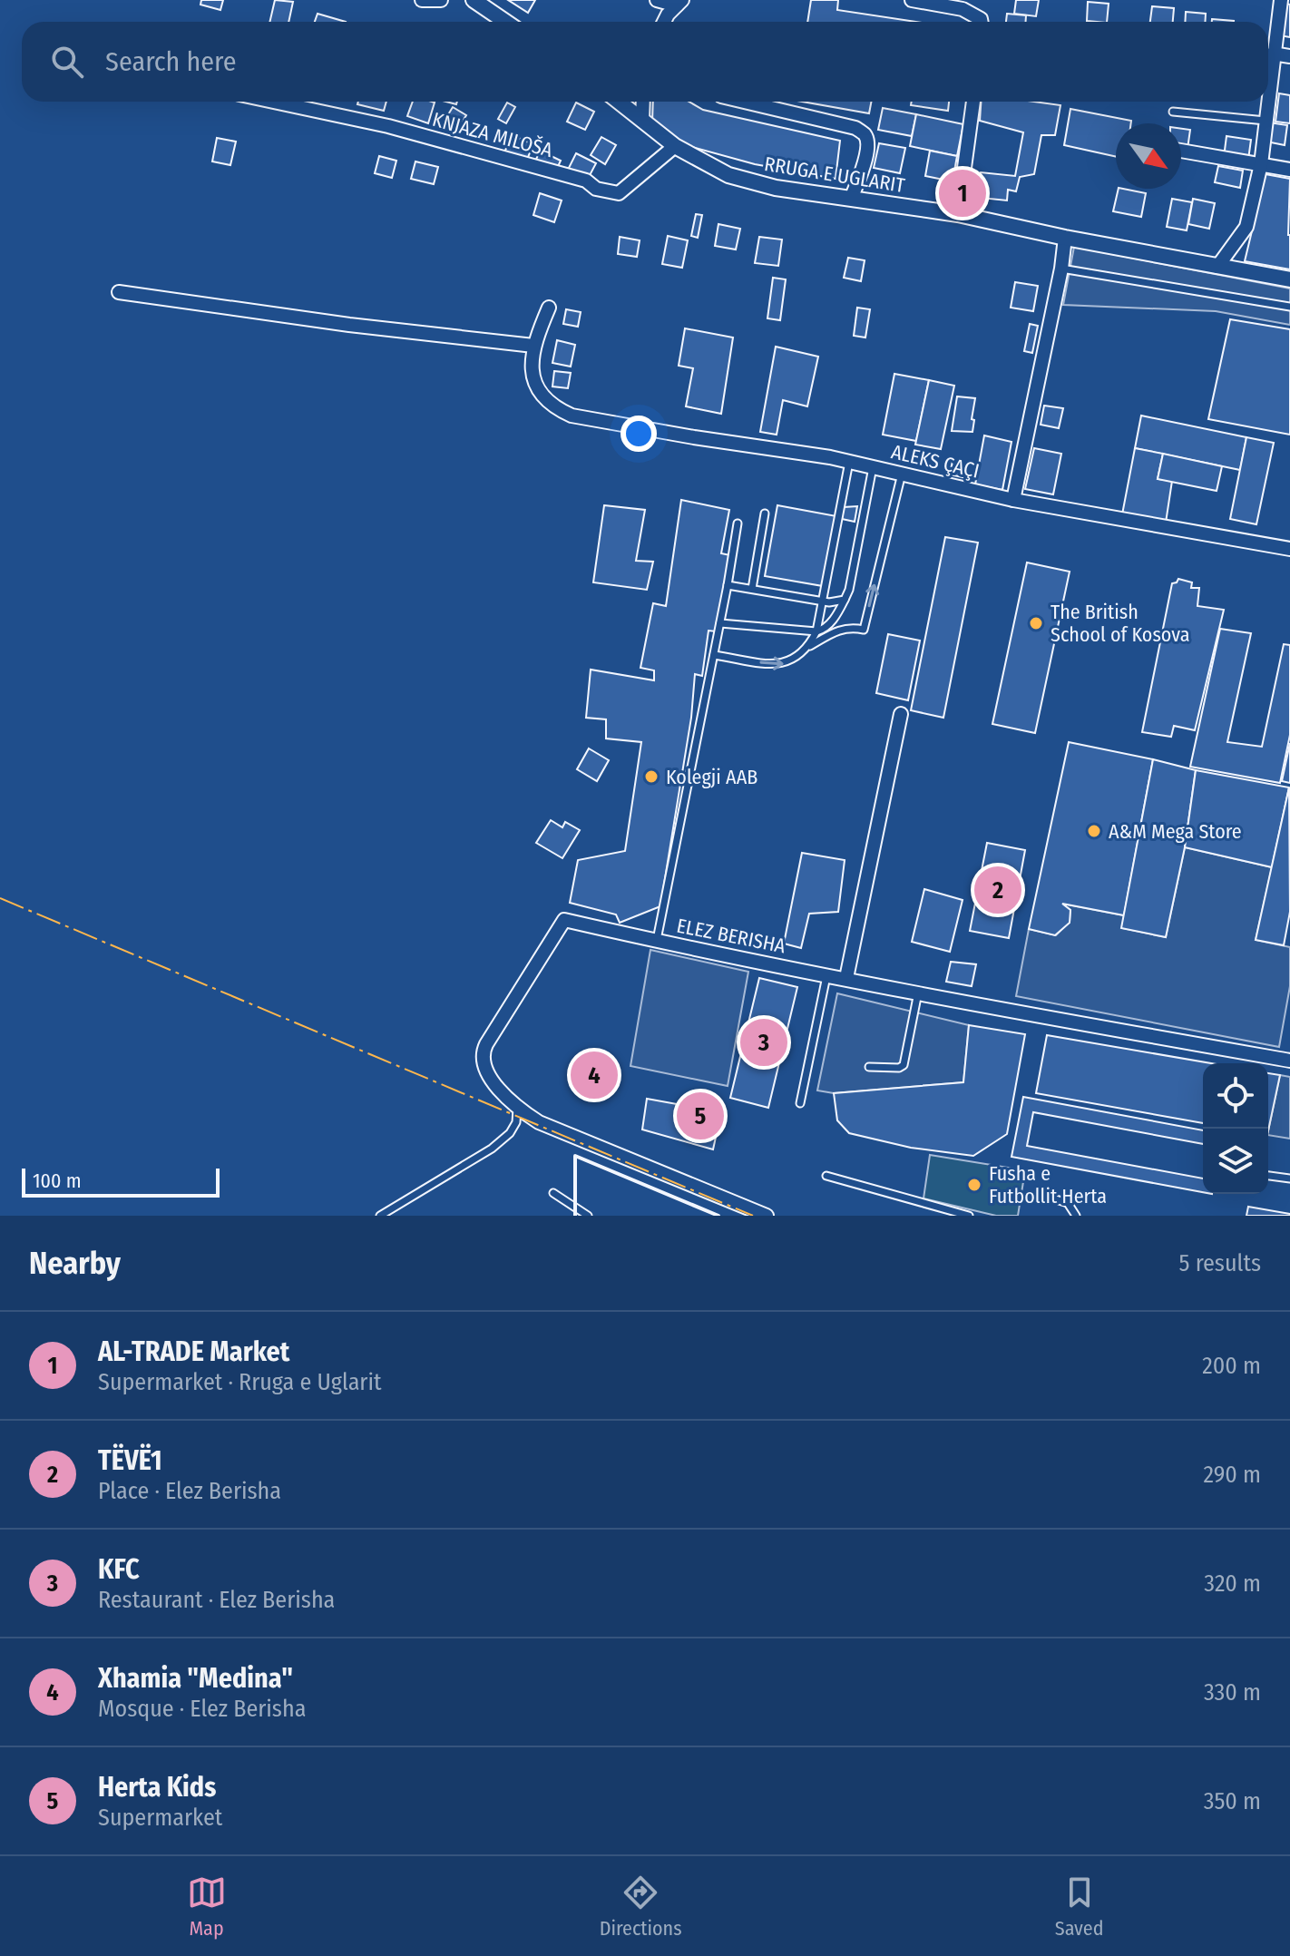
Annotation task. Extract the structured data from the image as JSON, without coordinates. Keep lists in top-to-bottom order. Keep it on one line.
{"streets":{"street":["KNJAZA MILOŠA","RRUGA E UGLARIT","ALEKS ÇAÇI","ELEZ BERISHA"]},"crossings":[["KNJAZA MILOŠA","RRUGA E UGLARIT"]],"places":["The British School of Kosova","Kolegji AAB","A&M Mega Store","Fusha e Futbollit Herta"],"scale_bar":"100 m","north":"bottom right","page":{"search":"Search here","pins":["1","2","3","4","5"],"scale":"100 m","heading":["Nearby","5 results"],"list":[{"mark":"1","name":"AL-TRADE Market","note":"Supermarket · Rruga e Uglarit","value":"200 m"},{"mark":"2","name":"TËVË1","note":"Place · Elez Berisha","value":"290 m"},{"mark":"3","name":"KFC","note":"Restaurant · Elez Berisha","value":"320 m"},{"mark":"4","name":"Xhamia \"Medina\"","note":"Mosque · Elez Berisha","value":"330 m"},{"mark":"5","name":"Herta Kids","note":"Supermarket","value":"350 m"}],"nav":["Map","Directions","Saved"]}}
